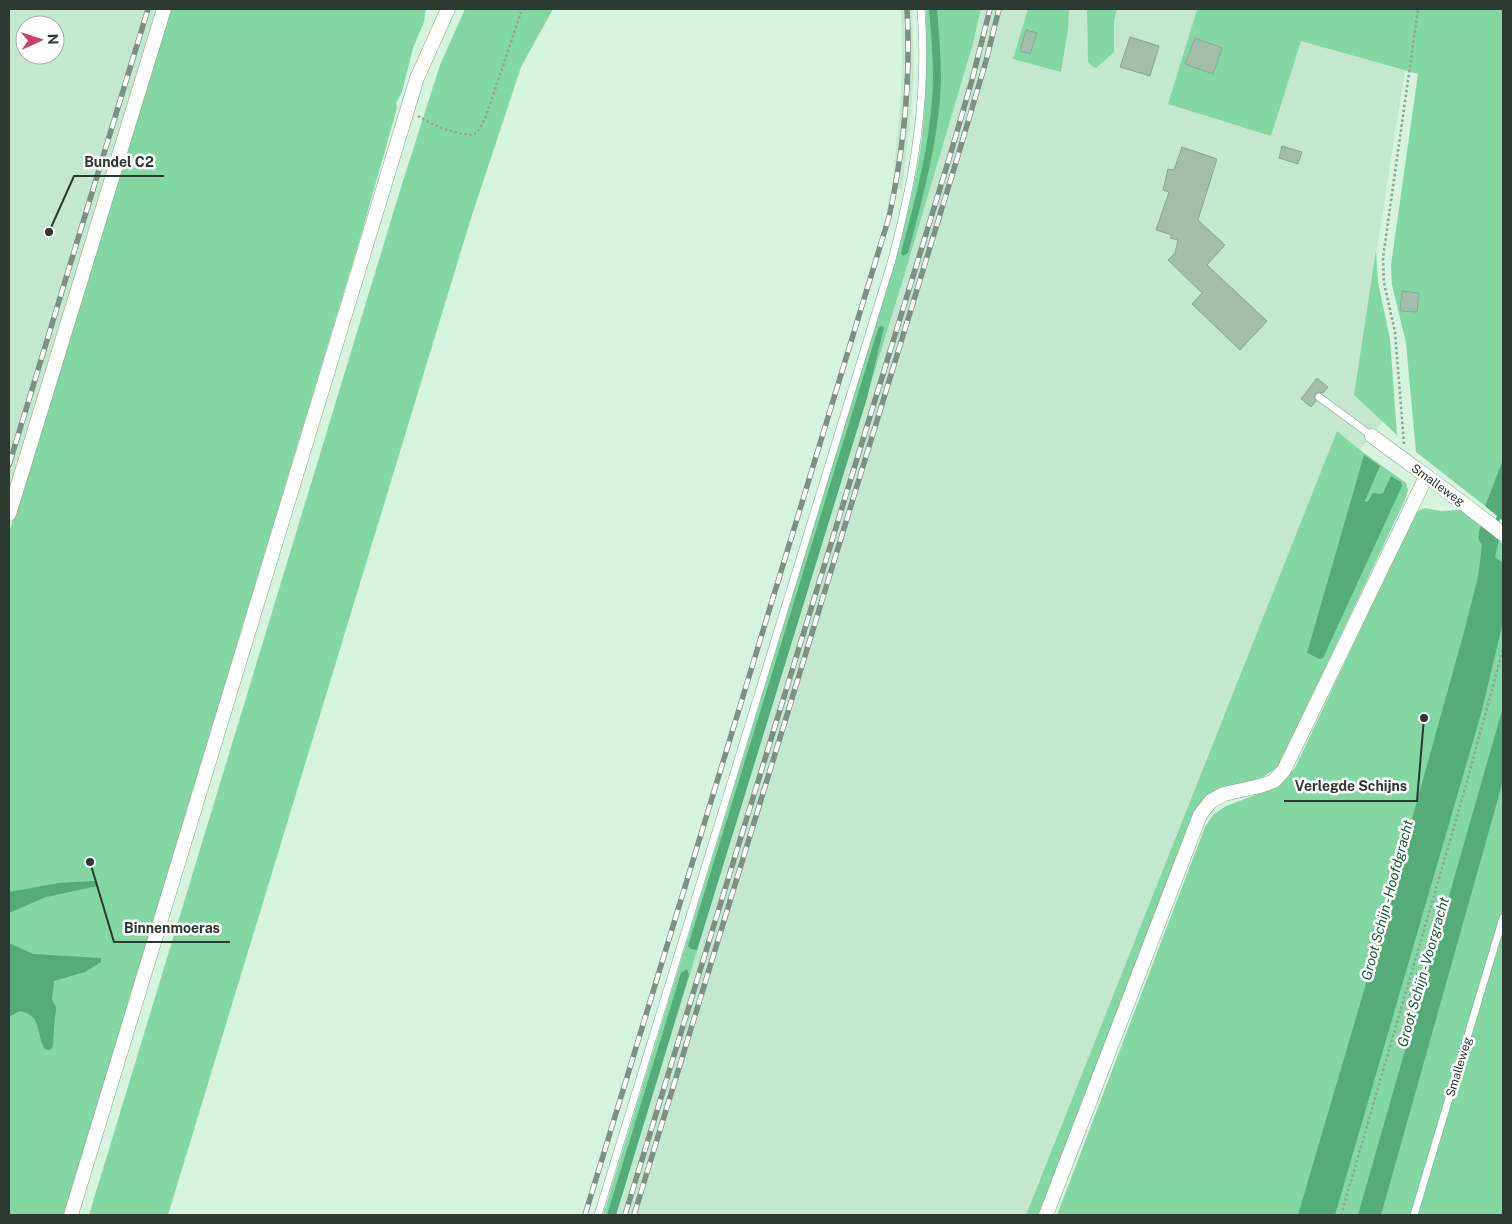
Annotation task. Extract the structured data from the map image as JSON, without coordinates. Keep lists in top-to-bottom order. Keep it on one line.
{"streets":{"street":["Smalleweg"]},"water":["Groot Schijn - Hoofdgracht","Groot Schijn - Voorgracht"],"places":["Bundel C2","Verlegde Schijns","Binnenmoeras"],"north":"right"}
